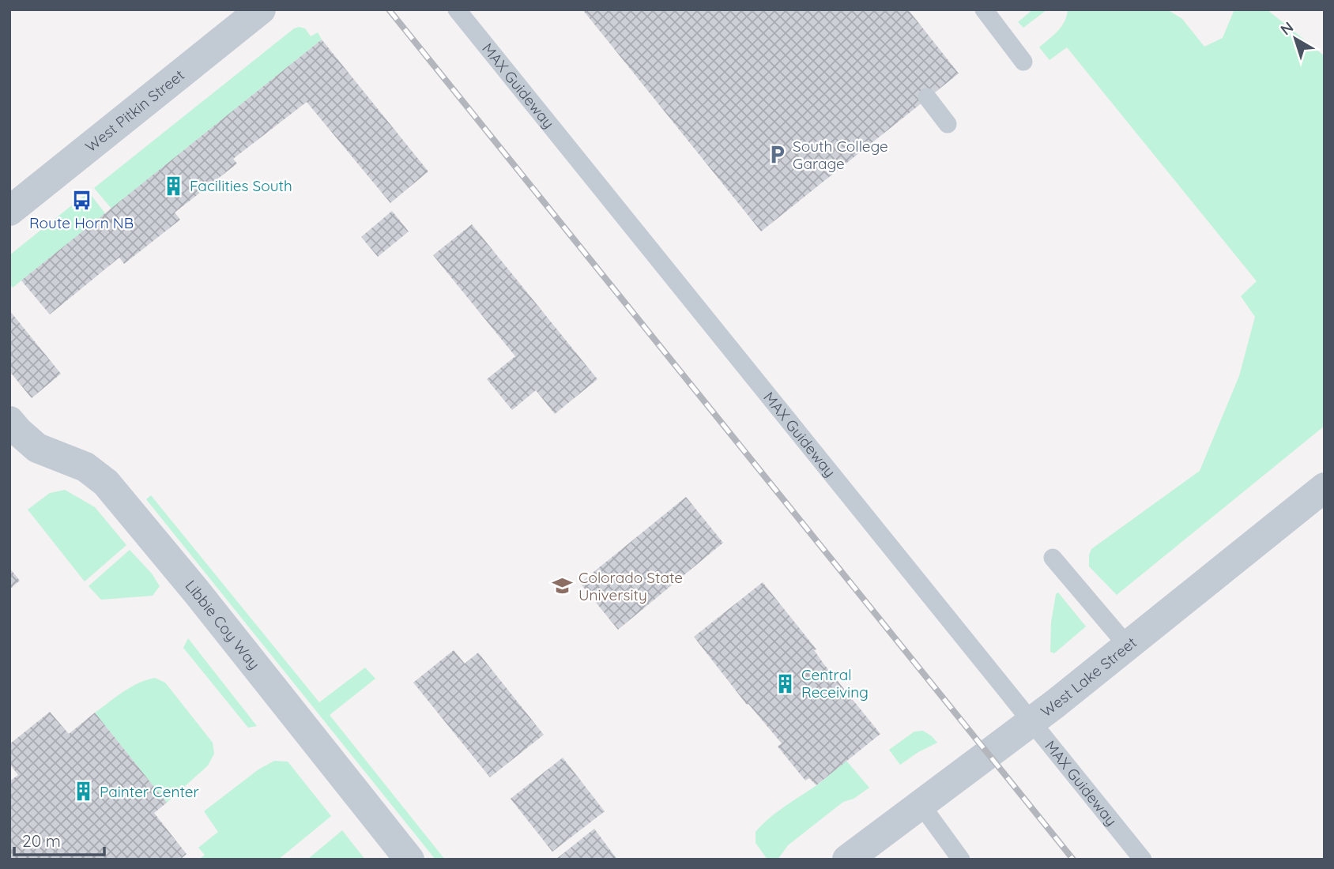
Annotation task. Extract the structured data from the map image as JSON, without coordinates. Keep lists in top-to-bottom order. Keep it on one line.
{"streets":{"street":["West Pitkin Street","Libbie Coy Way","West Lake Street"],"lane":["MAX Guideway"]},"crossings":[["MAX Guideway","West Lake Street"]],"places":{"parking":["South College Garage"],"building":["Facilities South","Central Receiving","Painter Center"],"bus stop":["Route Horn NB"],"school or university":["Colorado State University"]},"scale_bar":"20 m","north":"top left"}
